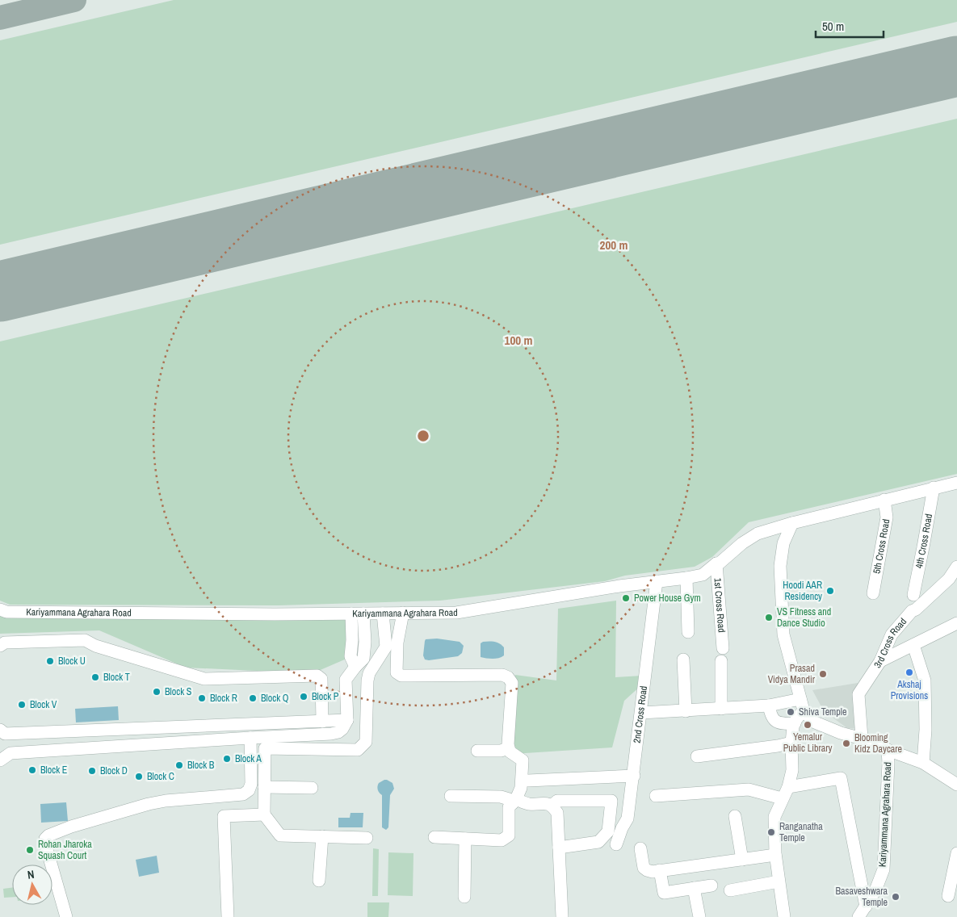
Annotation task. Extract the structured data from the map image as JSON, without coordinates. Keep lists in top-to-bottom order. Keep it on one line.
{"streets":{"street":["4th Cross Road","5th Cross Road","1st Cross Road","Kariyammana Agrahara Road","3rd Cross Road","2nd Cross Road"]},"crossings":[["4th Cross Road","Kariyammana Agrahara Road"],["5th Cross Road","Kariyammana Agrahara Road"],["1st Cross Road","Kariyammana Agrahara Road"],["Kariyammana Agrahara Road","3rd Cross Road"],["Kariyammana Agrahara Road","2nd Cross Road"]],"places":["Hoodi AAR Residency","Power House Gym","VS Fitness and Dance Studio","Block U","Akshaj Provisions","Prasad Vidya Mandir","Block T","Block S","Block P","Block R","Block Q","Block V","Shiva Temple","Yemalur Public Library","Blooming Kidz Daycare","Block A","Block B","Block E","Block D","Block C","Ranganatha Temple","Rohan Jharoka Squash Court","Basaveshwara Temple"],"scale_bar":"50 m","north":"top","rings":["200 m","100 m"]}
